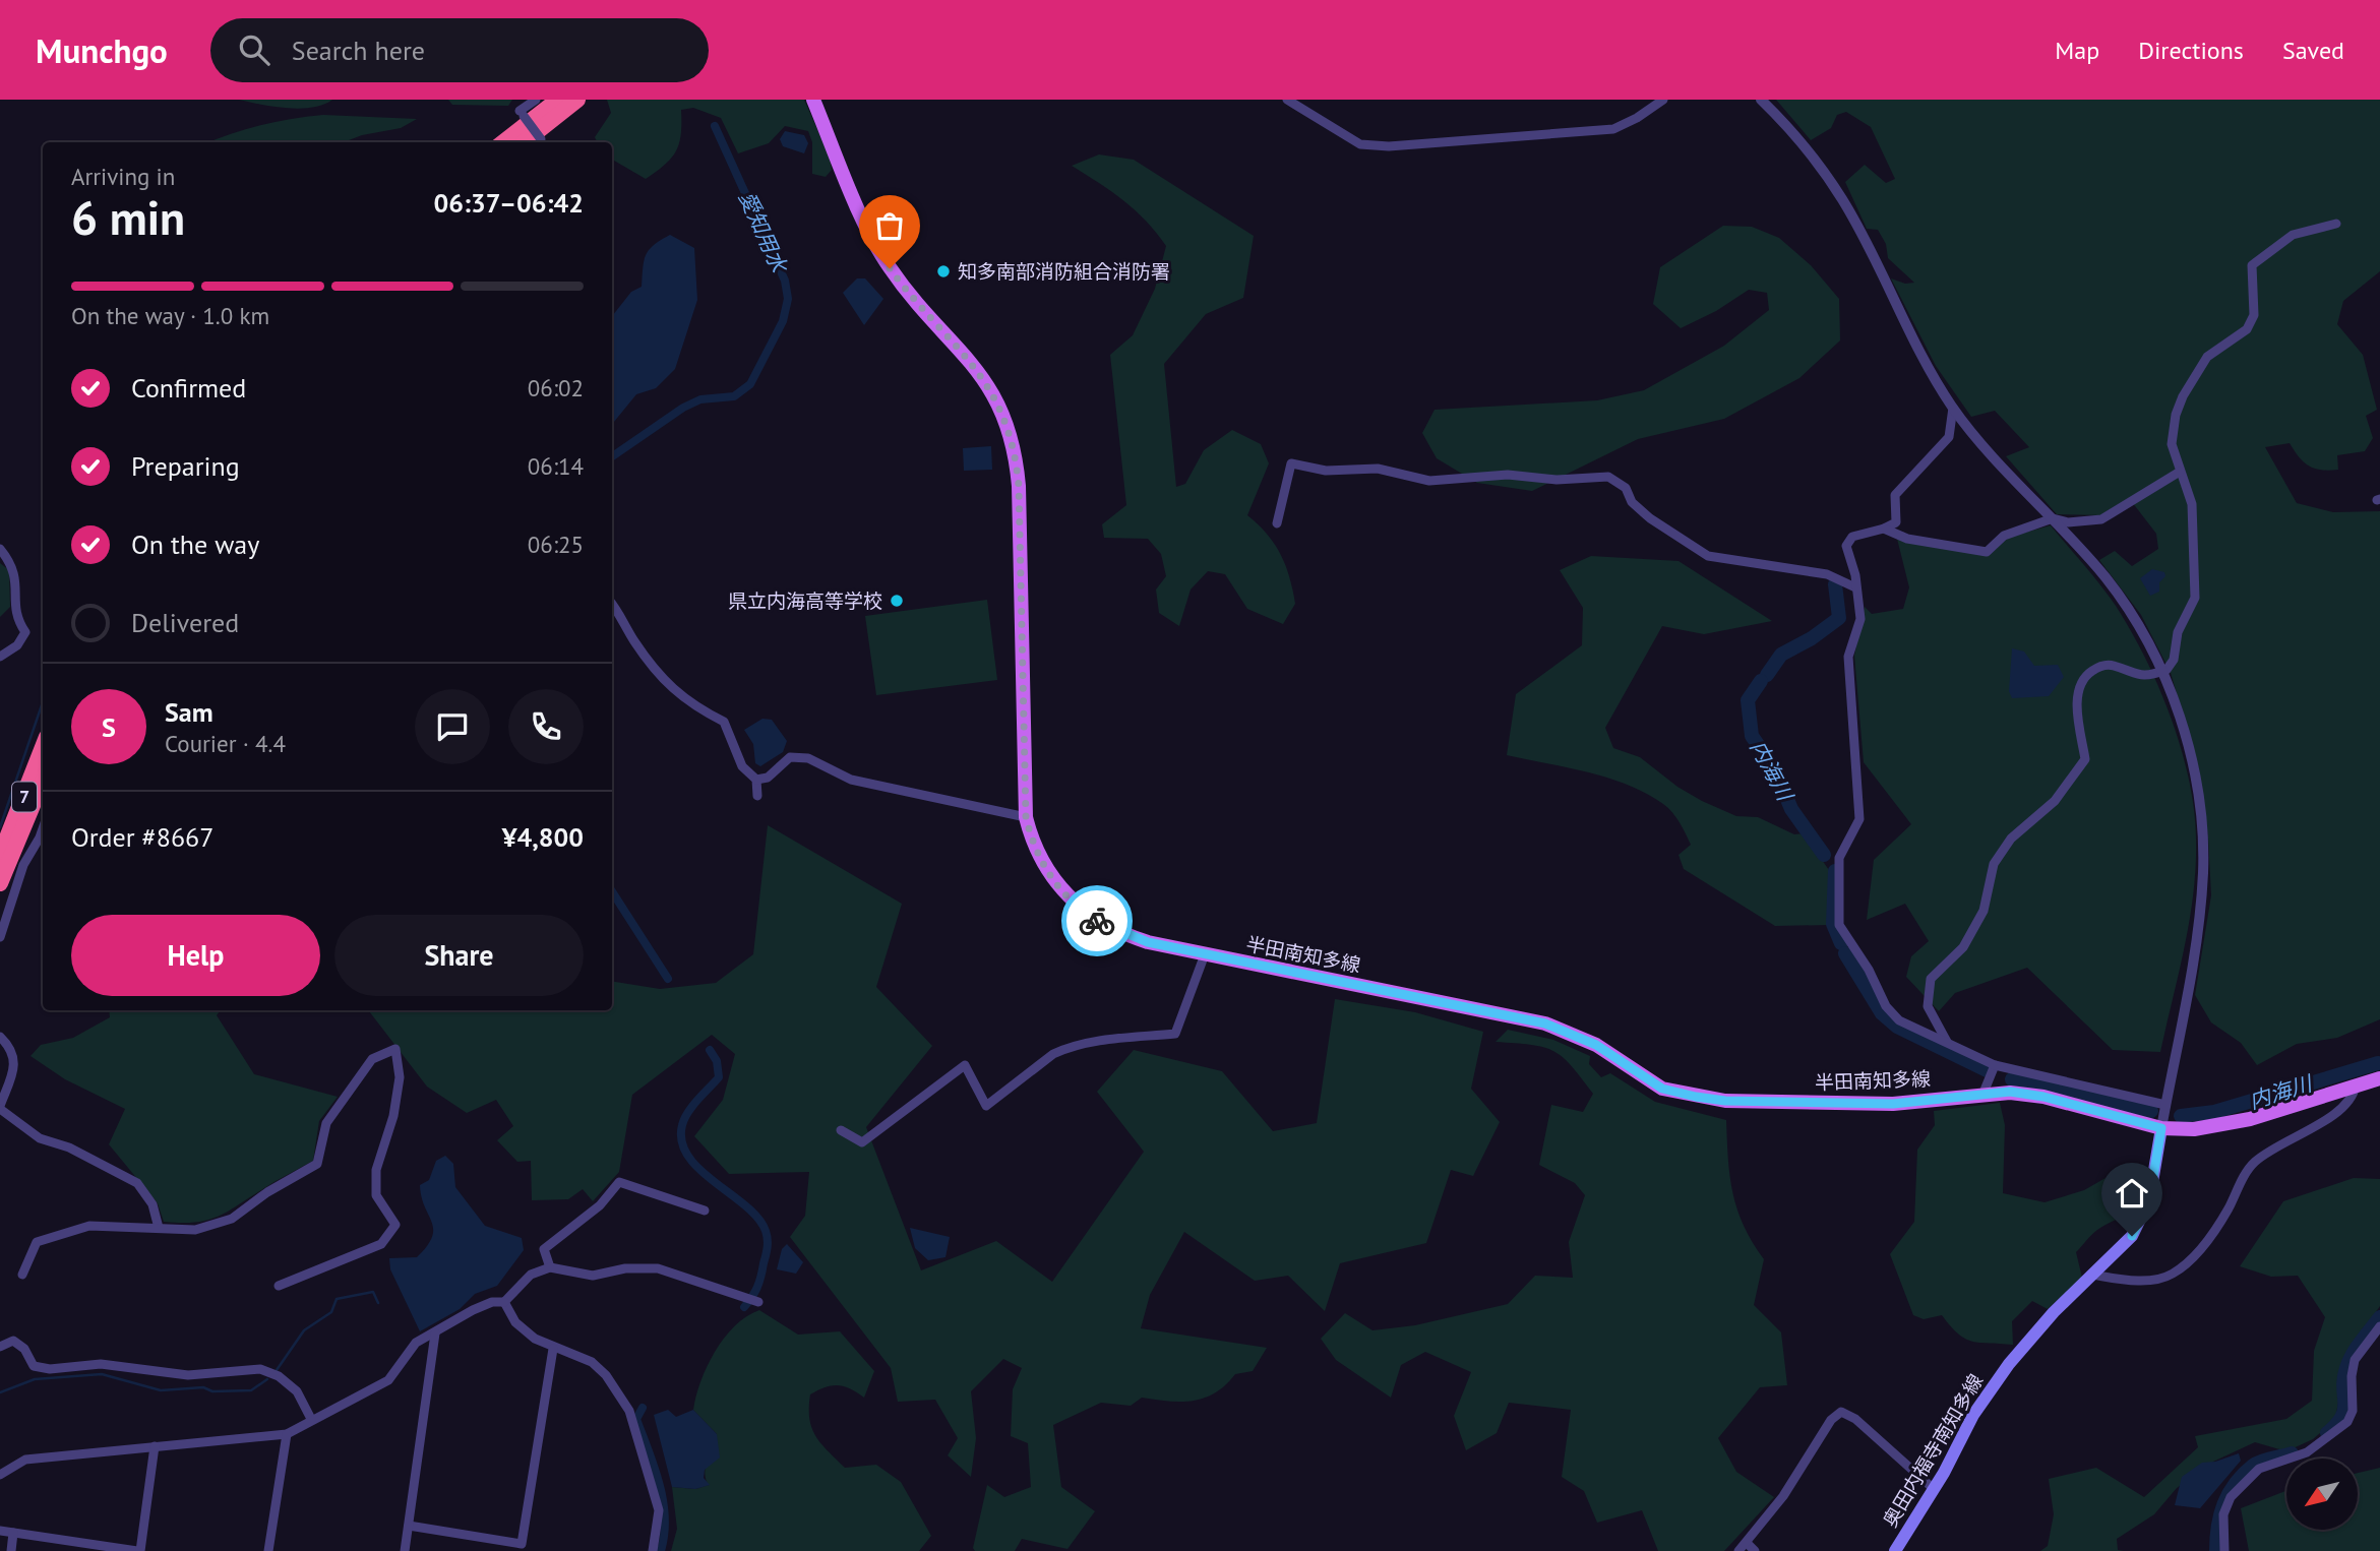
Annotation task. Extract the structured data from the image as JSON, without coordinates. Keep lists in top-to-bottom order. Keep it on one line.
{"streets":{"highway":["7"],"main road":["半田南知多線","奥田内福寺南知多線"]},"crossings":[["半田南知多線","奥田内福寺南知多線"]],"water":["愛知用水","内海川"],"places":["知多南部消防組合消防署","県立内海高等学校"],"north":"bottom left","page":{"header":"Munchgo","search":"Search here","nav":["Map","Directions","Saved"],"heading":["6 min","Arriving in","06:37–06:42"],"panel":["Sam","Courier · 4.4","Order #8667","¥4,800"],"bar":"On the way · 1.0 km","list":[["Confirmed","06:02"],["Preparing","06:14"],["On the way","06:25"],"Delivered"],"round":"S","buttons":["Help","Share"]}}
